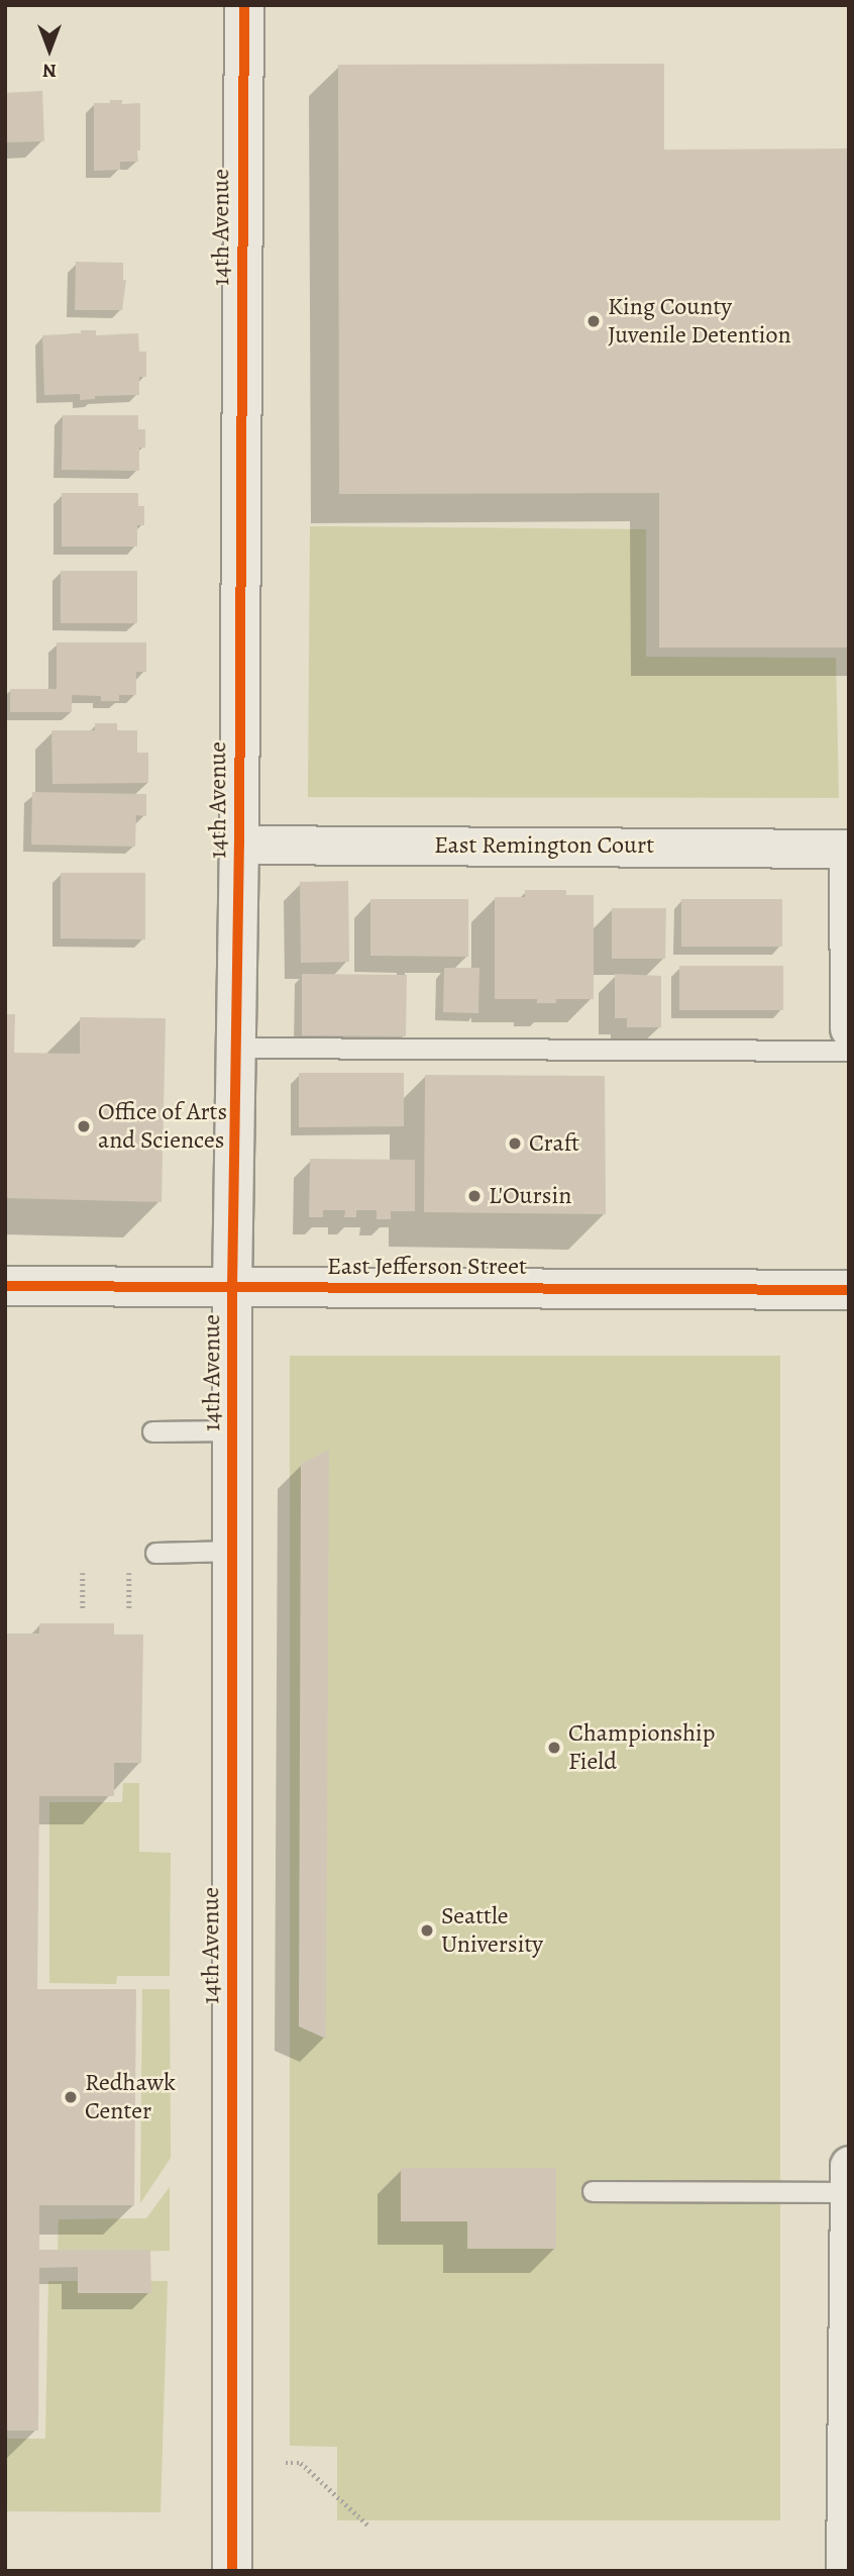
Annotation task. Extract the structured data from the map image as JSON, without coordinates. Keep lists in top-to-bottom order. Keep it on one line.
{"streets":{"street":["14th Avenue","East Remington Court","East Jefferson Street"]},"crossings":[["14th Avenue","East Remington Court"],["14th Avenue","East Jefferson Street"]],"places":["King County Juvenile Detention","Office of Arts and Sciences","Craft","L'Oursin","Championship Field","Seattle University","Redhawk Center"],"north":"bottom"}
